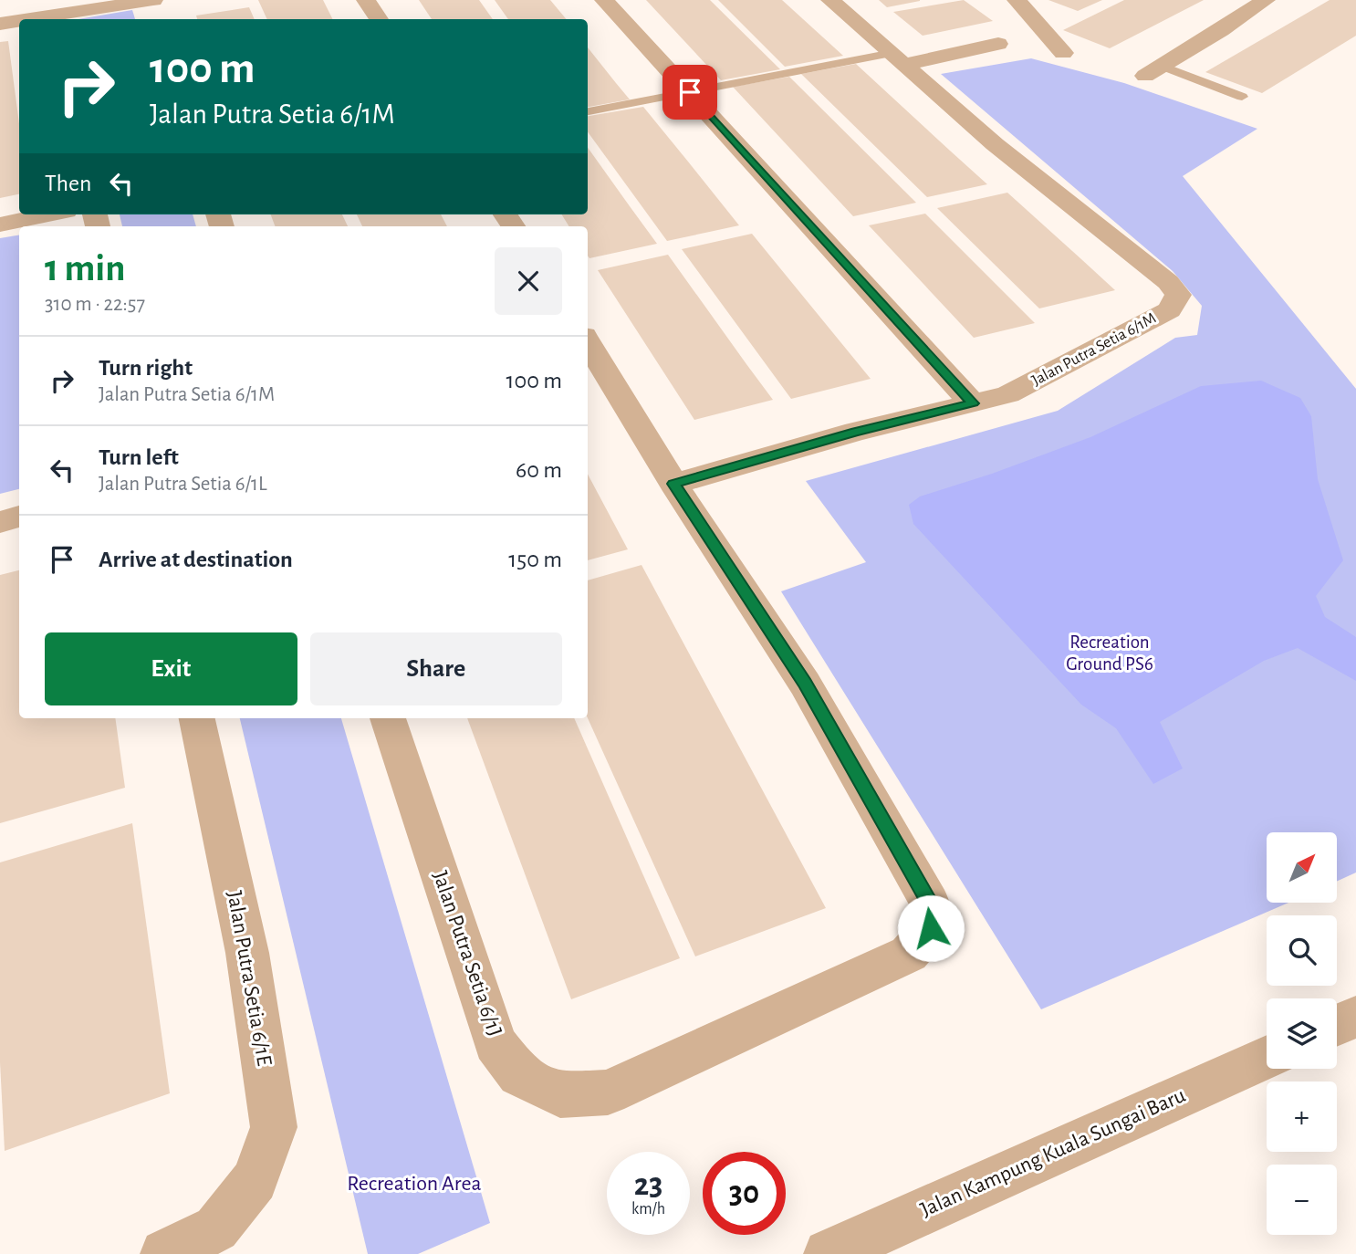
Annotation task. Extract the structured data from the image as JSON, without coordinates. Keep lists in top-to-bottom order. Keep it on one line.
{"streets":{"street":["Jalan Putra Setia 6/1M","Jalan Putra Setia 6/1J","Jalan Putra Setia 6/1E","Jalan Kampung Kuala Sungai Baru"]},"crossings":[["Jalan Putra Setia 6/1M","Jalan Putra Setia 6/1J"]],"parks":["Recreation Ground PS6","Recreation Area"],"north":"top right","page":{"turn":["100 m","Jalan Putra Setia 6/1M"],"then":"Then","heading":["1 min","310 m · 22:57"],"list":[{"name":"Turn right","note":"Jalan Putra Setia 6/1M","value":"100 m"},{"name":"Turn left","note":"Jalan Putra Setia 6/1L","value":"60 m"},{"name":"Arrive at destination","value":"150 m"}],"buttons":["Exit","Share"],"map_buttons":["+","−"],"speed":"23 km/h","limit":"30"}}
